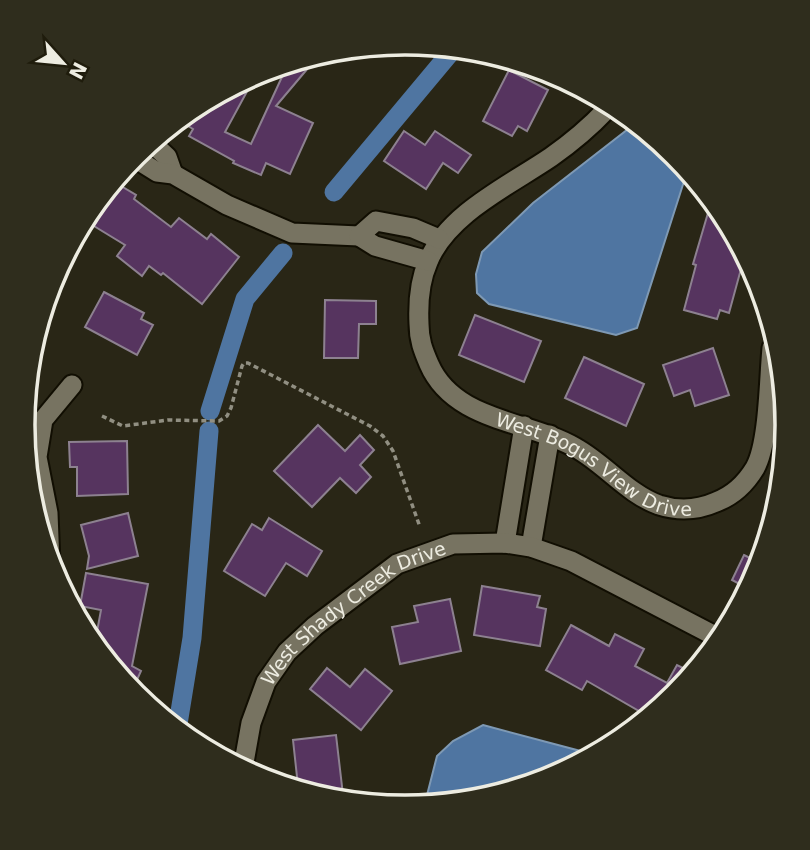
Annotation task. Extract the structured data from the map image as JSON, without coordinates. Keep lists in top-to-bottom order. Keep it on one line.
{"streets":{"street":["West Bogus View Drive","West Shady Creek Drive"]},"north":"bottom right"}
